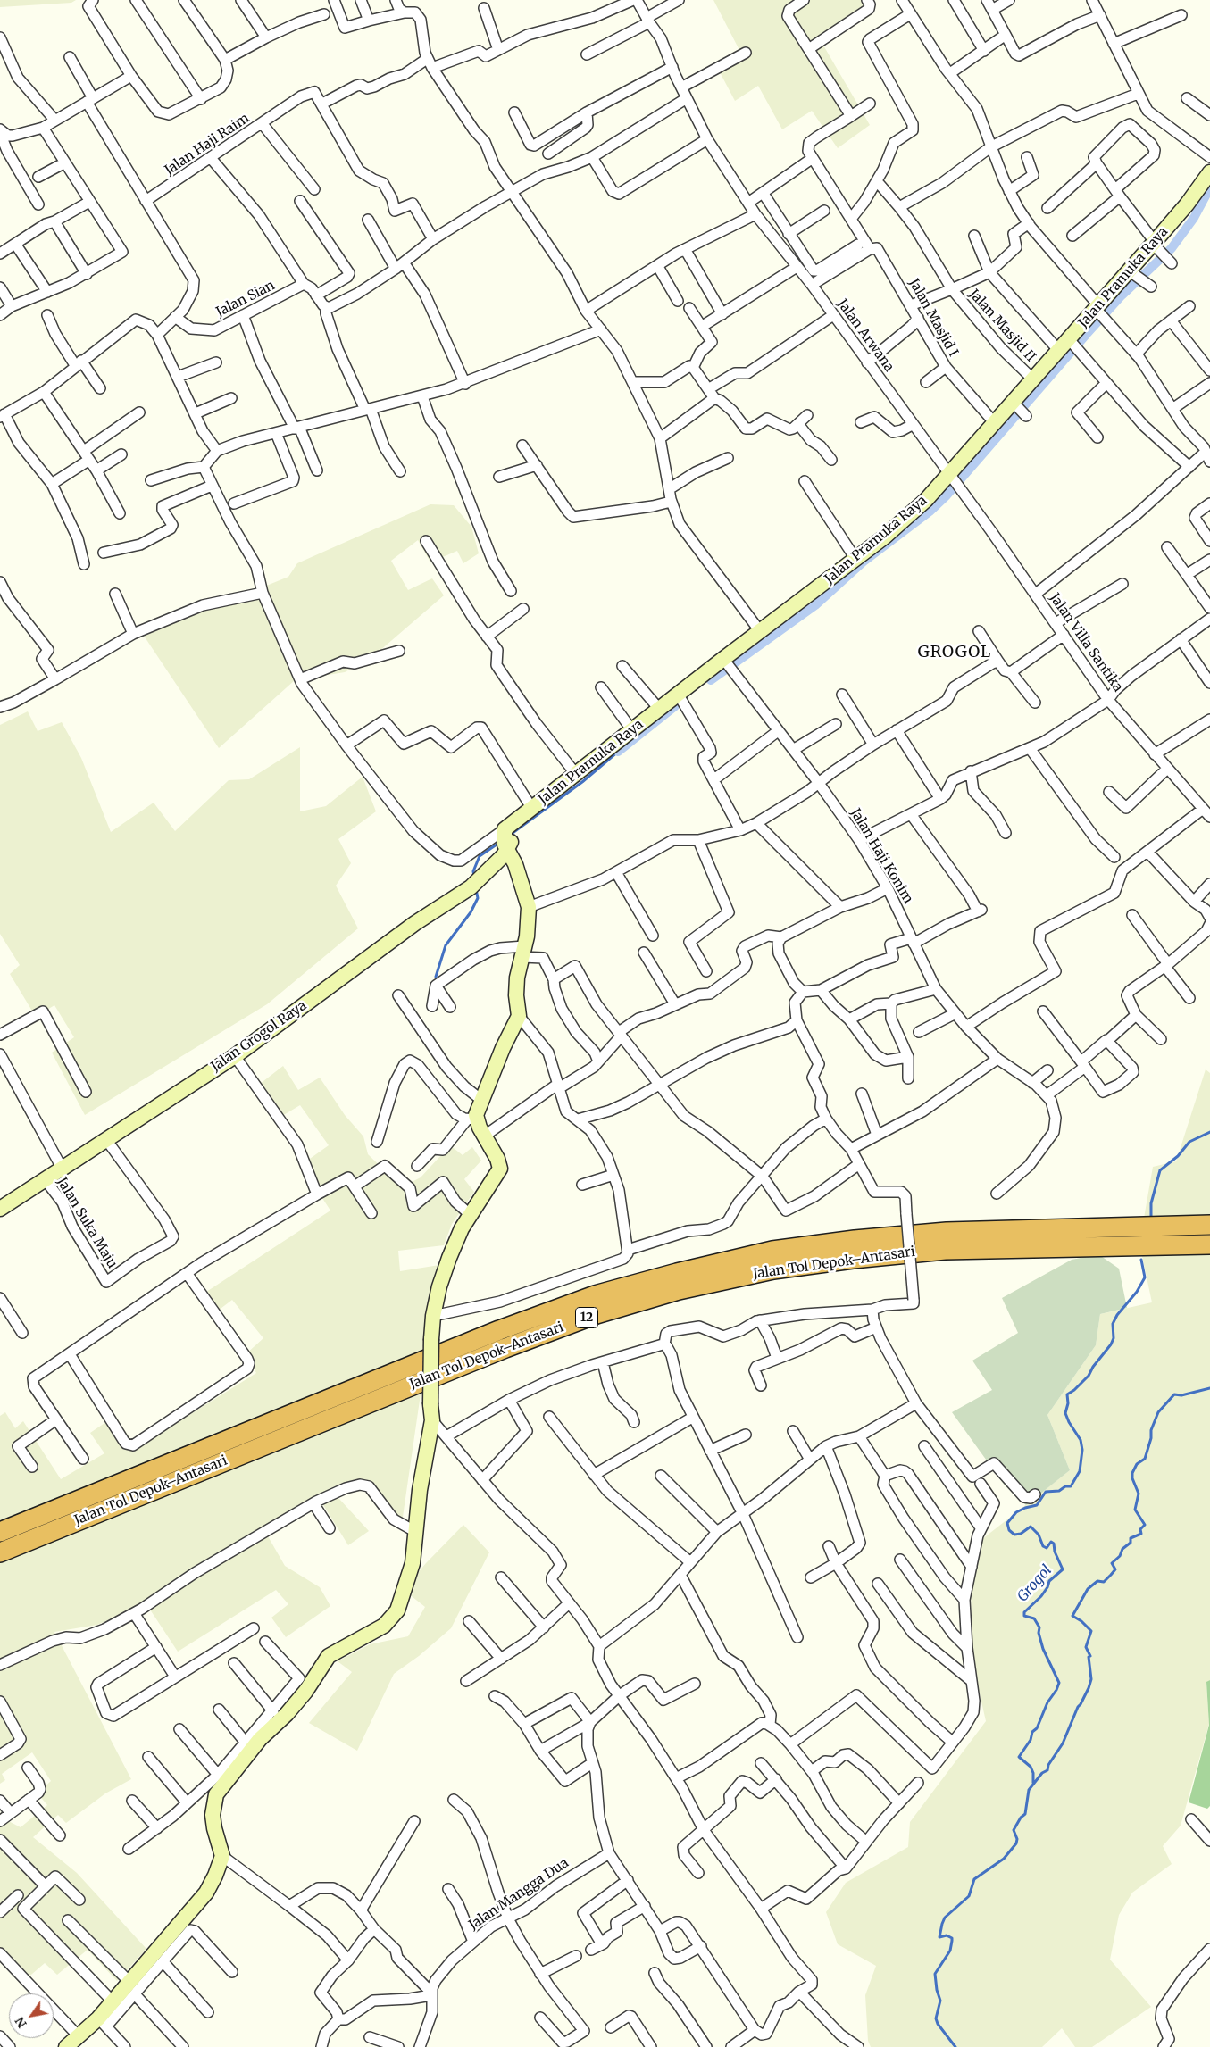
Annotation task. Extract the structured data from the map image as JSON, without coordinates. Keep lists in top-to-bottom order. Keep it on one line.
{"streets":{"highway":["Jalan Tol Depok–Antasari","12"],"street":["Jalan Haji Raim","Jalan Pramuka Raya","Jalan Sian","Jalan Masjid I","Jalan Masjid II","Jalan Arwana","Jalan Villa Santika","Jalan Haji Konim","Jalan Grogol Raya","Jalan Suka Maju","Jalan Mangga Dua"]},"crossings":[["Jalan Pramuka Raya","Jalan Masjid I"],["Jalan Pramuka Raya","Jalan Masjid II"],["Jalan Pramuka Raya","Jalan Arwana"],["Jalan Pramuka Raya","Jalan Villa Santika"],["Jalan Pramuka Raya","Jalan Haji Konim"],["Jalan Pramuka Raya","Jalan Grogol Raya"],["Jalan Arwana","Jalan Villa Santika"],["Jalan Grogol Raya","Jalan Suka Maju"]],"districts":["GROGOL"],"water":["Grogol"],"north":"bottom left"}
